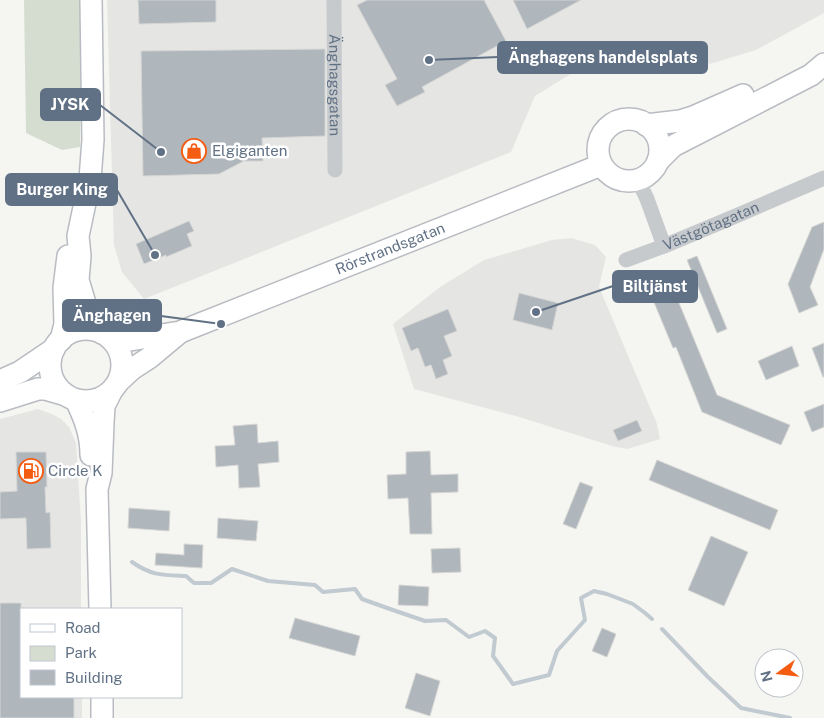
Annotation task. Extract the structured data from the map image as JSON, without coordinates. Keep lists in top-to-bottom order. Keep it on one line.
{"streets":{"main road":["Rörstrandsgatan"],"street":["Änghagsgatan","Västgötagatan"]},"crossings":[["Västgötagatan","Rörstrandsgatan"]],"places":{"other":["Änghagens handelsplats","JYSK","Burger King","Biltjänst","Änghagen"],"shop":["Elgiganten"],"fuel station":["Circle K"]},"legend":["Road","Park","Building"],"north":"left"}
